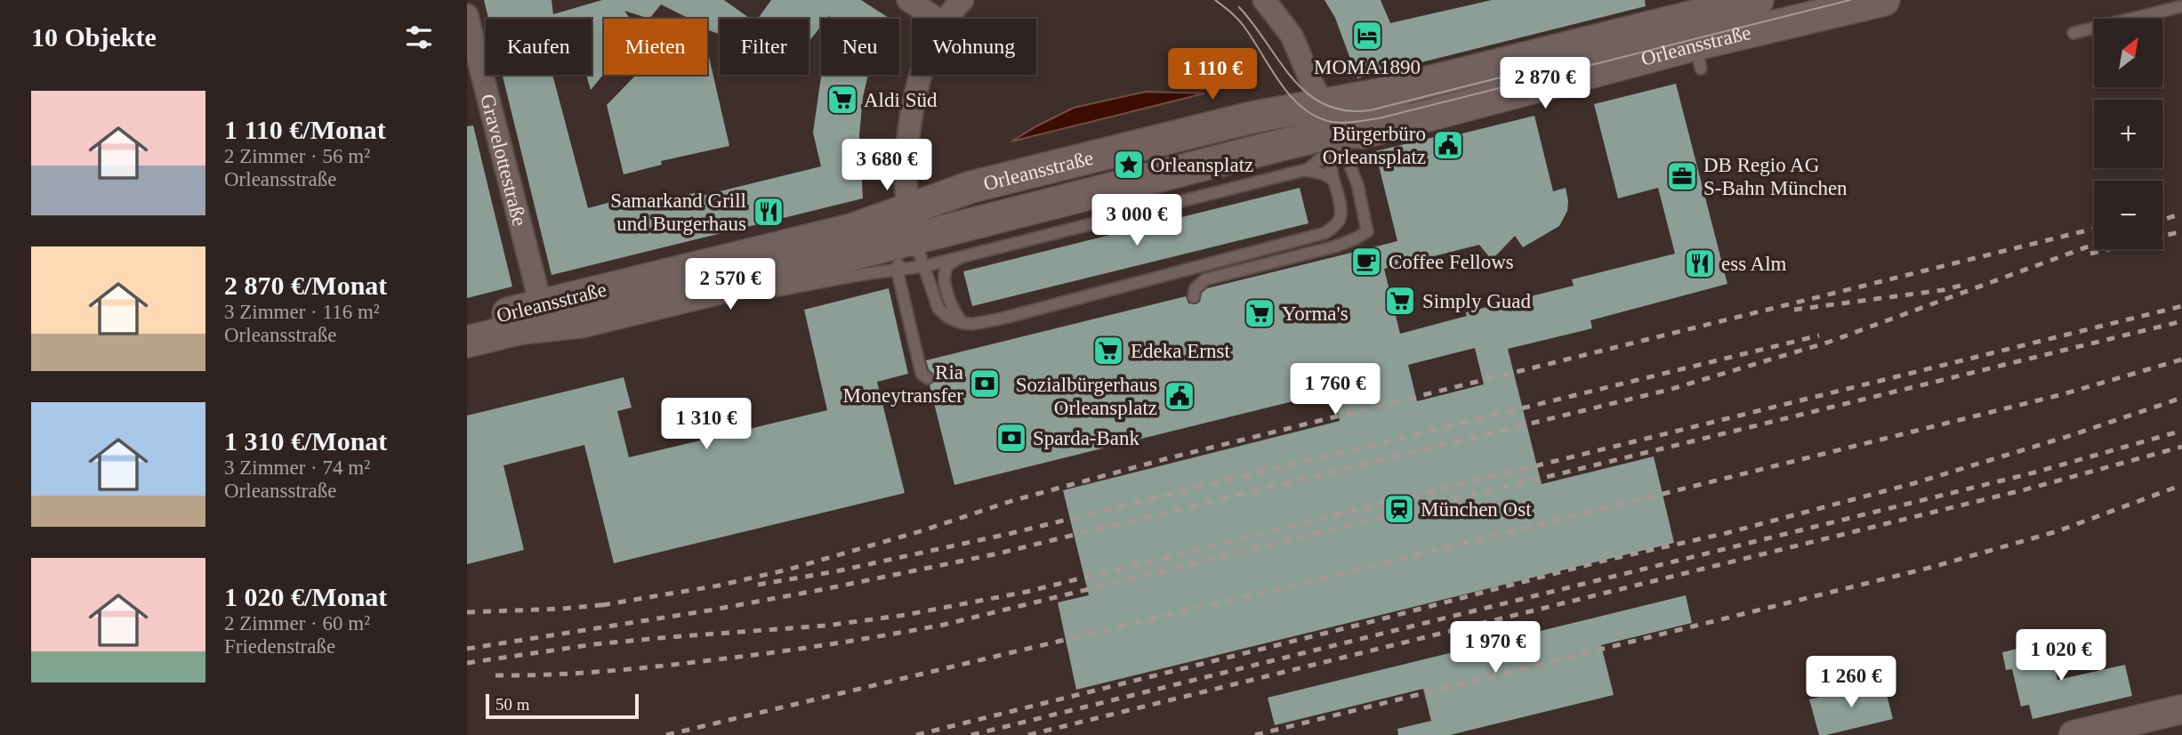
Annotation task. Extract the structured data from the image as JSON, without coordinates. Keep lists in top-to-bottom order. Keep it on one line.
{"streets":{"main road":["Orleansstraße"],"street":["Gravelottestraße"]},"crossings":[["Orleansstraße","Gravelottestraße"]],"places":{"hotel":["MOMA1890"],"supermarket":["Aldi Süd","Simply Guad","Yorma's","Edeka Ernst"],"public building":["Bürgerbüro Orleansplatz","Sozialbürgerhaus Orleansplatz"],"place":["Orleansplatz"],"office":["DB Regio AG S-Bahn München"],"restaurant":["Samarkand Grill und Burgerhaus","ess Alm"],"cafe":["Coffee Fellows"],"bank":["Ria Moneytransfer","Sparda-Bank"],"station":["München Ost"]},"scale_bar":"50 m","north":"top right","page":{"heading":"10 Objekte","map_buttons":["+","−"],"chip":["Kaufen","Mieten","Filter","Neu","Wohnung"],"price":["1 110 €","2 870 €","3 680 €","3 000 €","2 570 €","1 760 €","1 310 €","1 970 €","1 020 €","1 260 €"],"list":[{"name":"1 110 €/Monat","note":"2 Zimmer · 56 m² · Orleansstraße"},{"name":"2 870 €/Monat","note":"3 Zimmer · 116 m² · Orleansstraße"},{"name":"1 310 €/Monat","note":"3 Zimmer · 74 m² · Orleansstraße"},{"name":"1 020 €/Monat","note":"2 Zimmer · 60 m² · Friedenstraße"}],"scale":"50 m"}}
